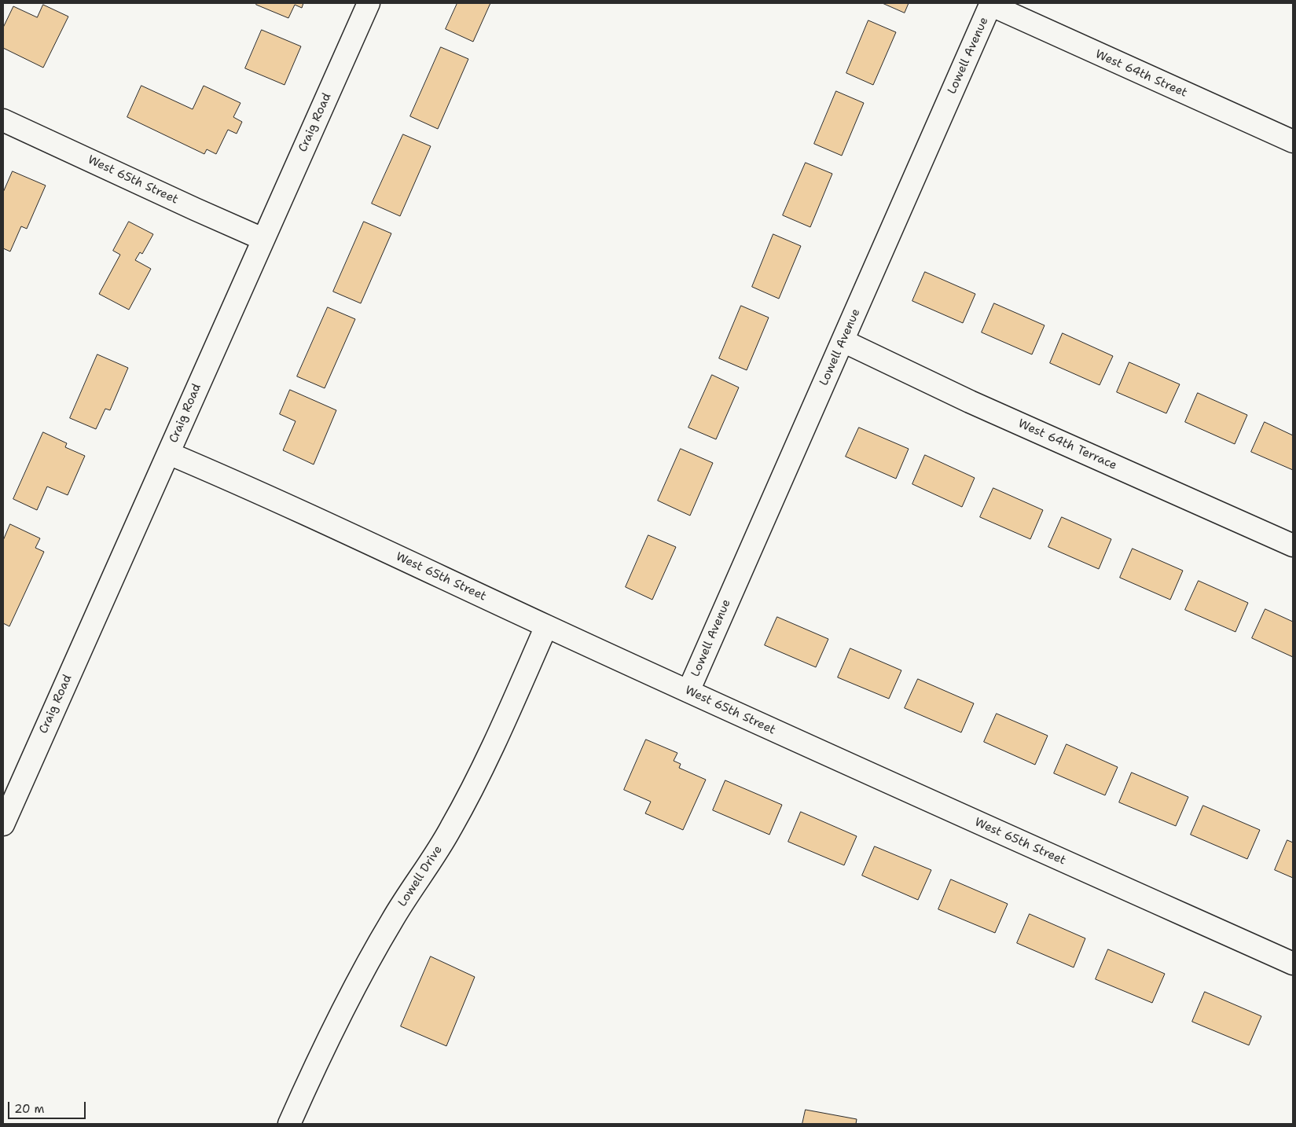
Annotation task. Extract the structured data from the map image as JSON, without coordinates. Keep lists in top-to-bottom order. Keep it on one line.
{"streets":{"street":["Lowell Avenue","West 64th Street","Craig Road","West 65th Street","West 64th Terrace","Lowell Drive"]},"crossings":[["Lowell Avenue","West 64th Street"],["Lowell Avenue","West 65th Street"],["Lowell Avenue","West 64th Terrace"],["Craig Road","West 65th Street"],["West 65th Street","Lowell Drive"]],"scale_bar":"20 m"}
